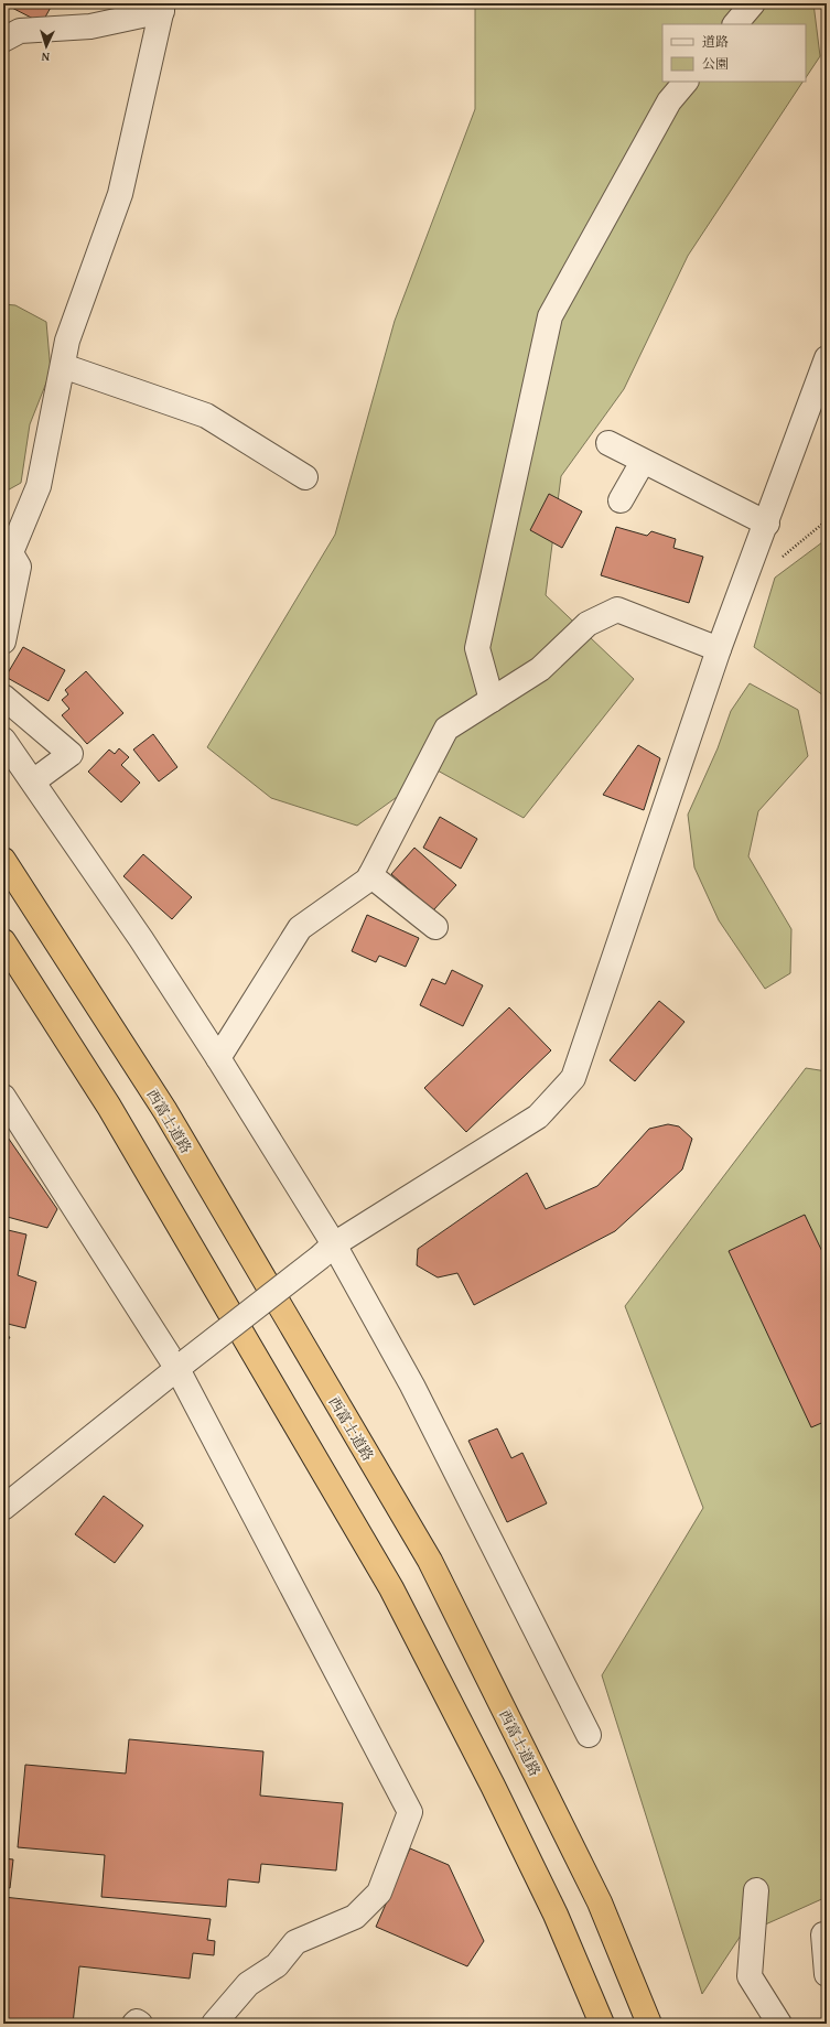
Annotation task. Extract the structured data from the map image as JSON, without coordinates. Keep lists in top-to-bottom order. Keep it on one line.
{"streets":{"highway":["西富士道路"]},"legend":["道路","公園"],"north":"bottom"}
